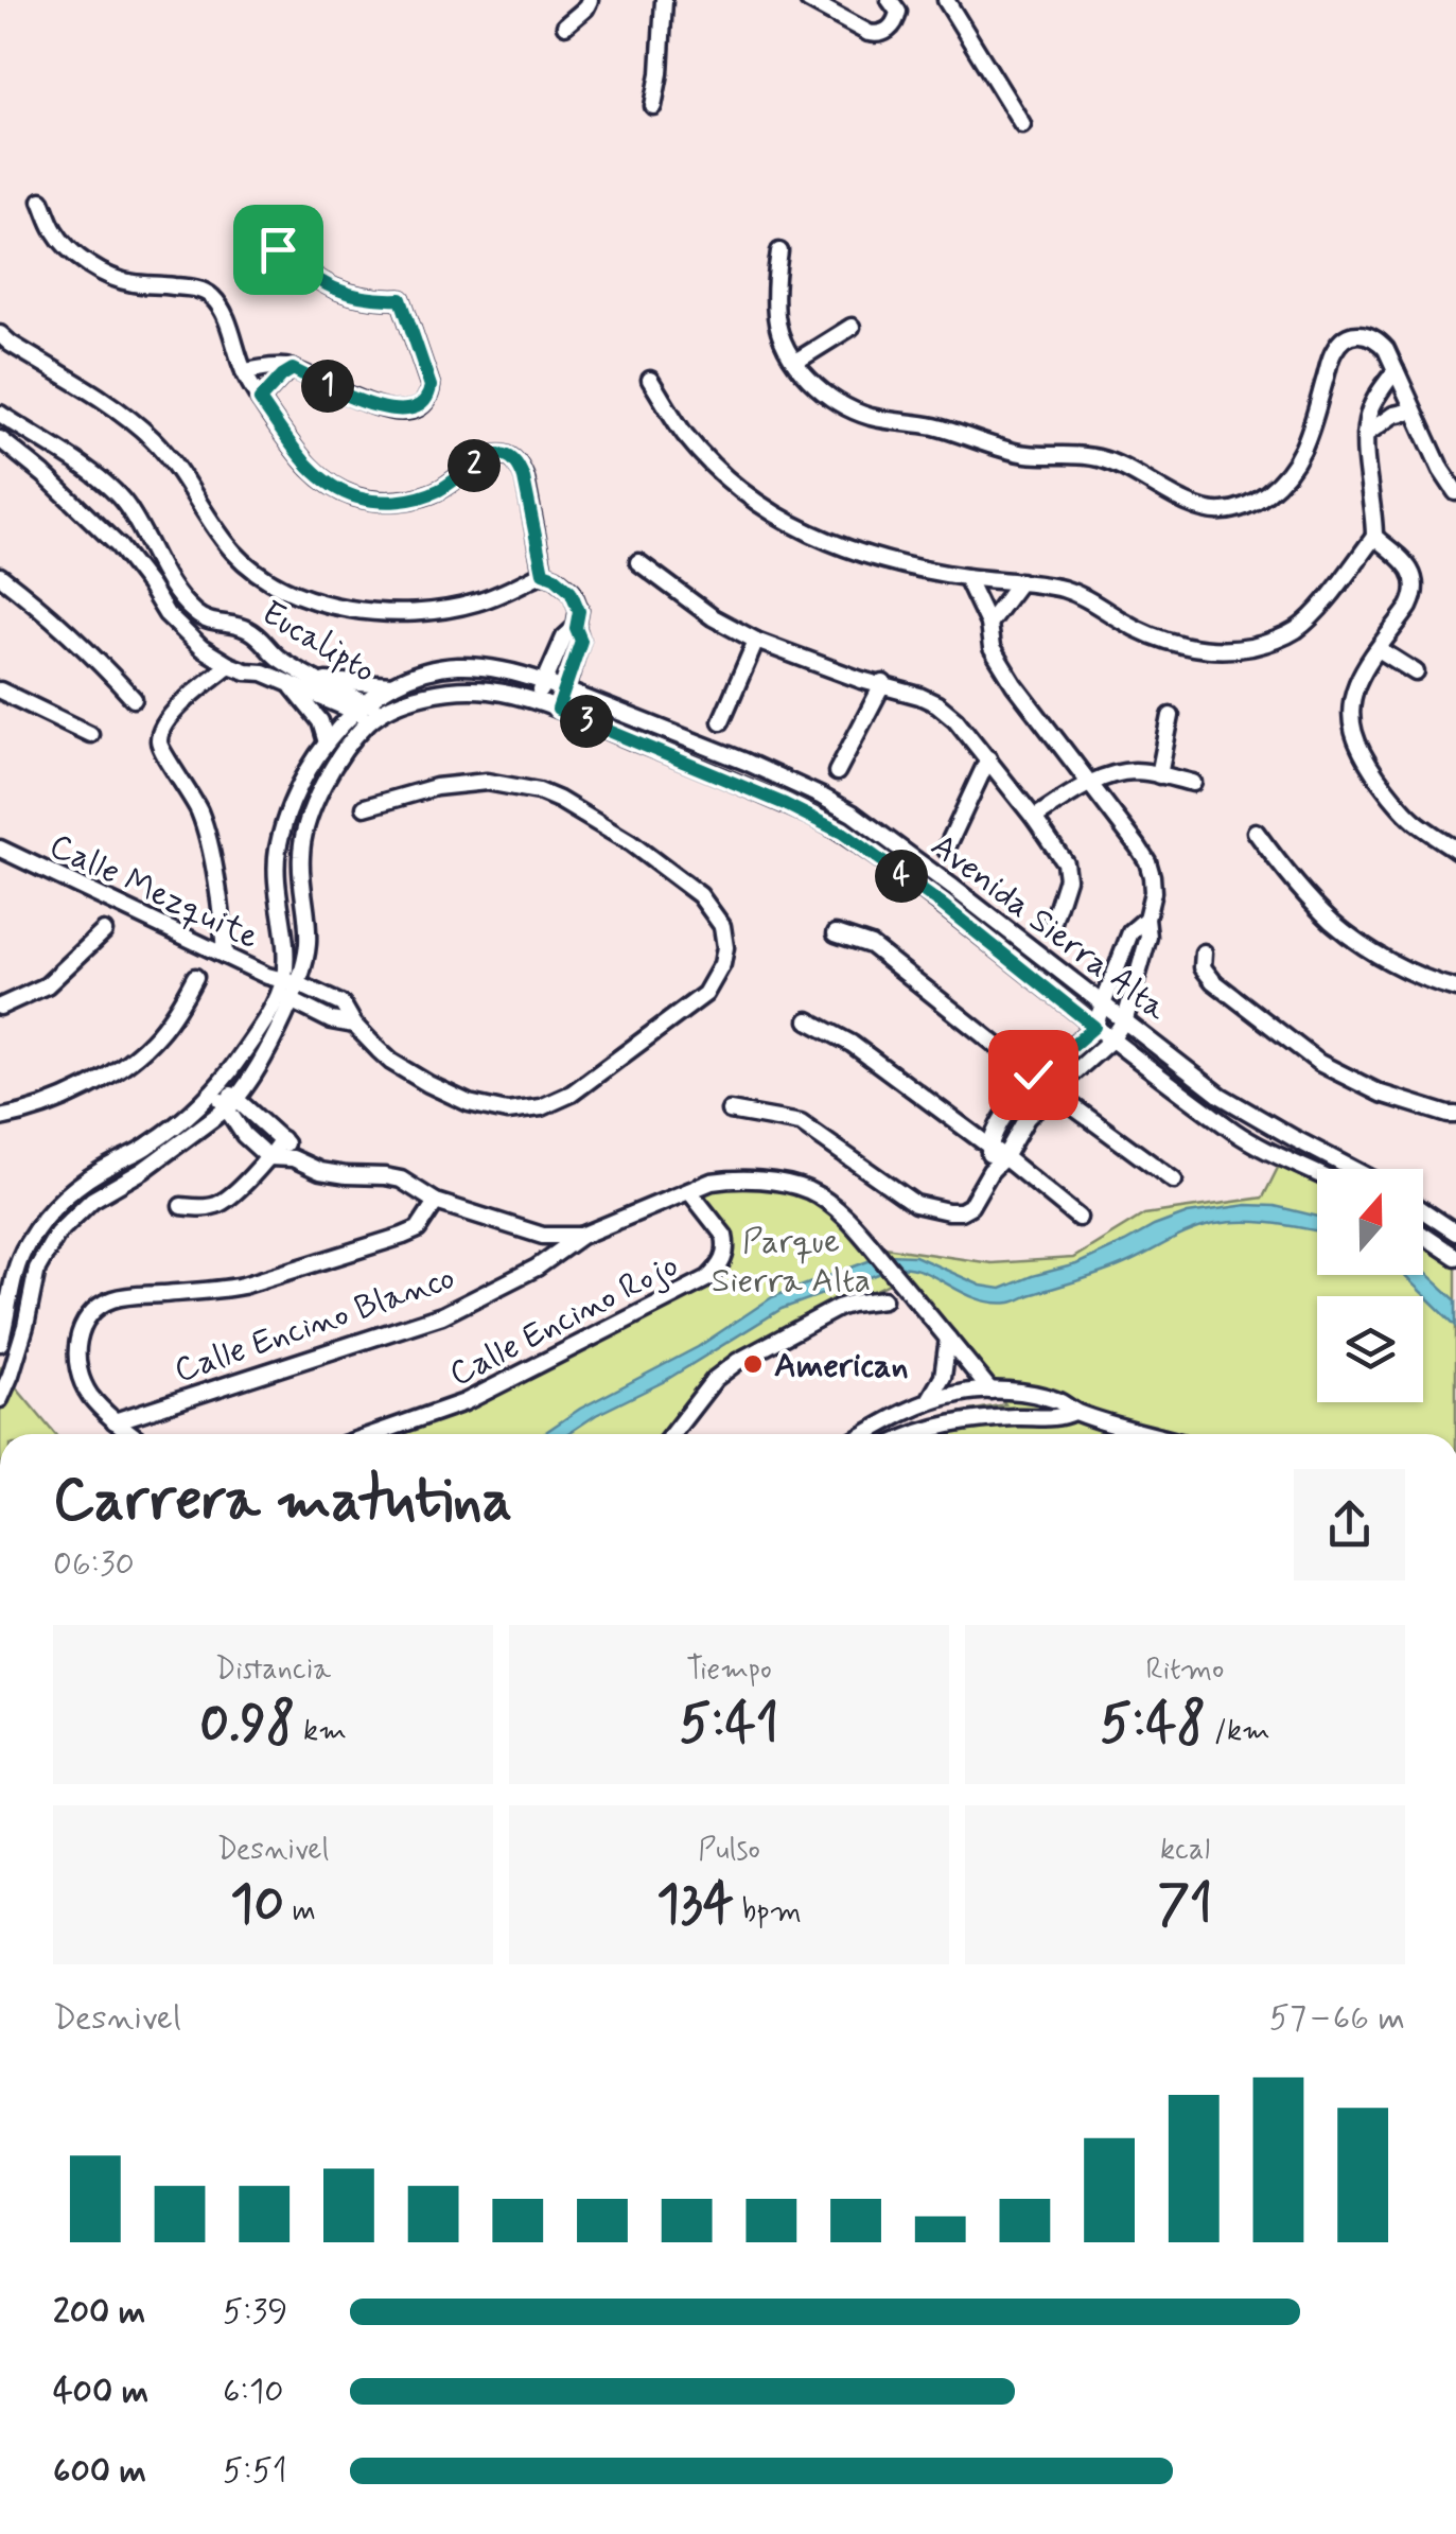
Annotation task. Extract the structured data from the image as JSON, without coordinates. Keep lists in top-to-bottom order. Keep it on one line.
{"streets":{"street":["Eucalipto","Calle Mezquite","Avenida Sierra Alta","Calle Encino Rojo","Calle Encino Blanco"]},"crossings":[["Eucalipto","Avenida Sierra Alta"],["Calle Encino Rojo","Calle Encino Blanco"]],"parks":["Parque Sierra Alta"],"places":["American"],"north":"top","page":{"pins":["1","2","3","4"],"heading":["Carrera matutina","06:30"],"stats":[["Distancia","0.98 km"],["Tiempo","5:41"],["Ritmo","5:48 /km"],["Desnivel","10 m"],["Pulso","134 bpm"],["kcal","71"]],"chart":["Desnivel","57–66 m"],"list":[{"name":"200 m","note":"5:39"},{"name":"400 m","note":"6:10"},{"name":"600 m","note":"5:51"}]}}
